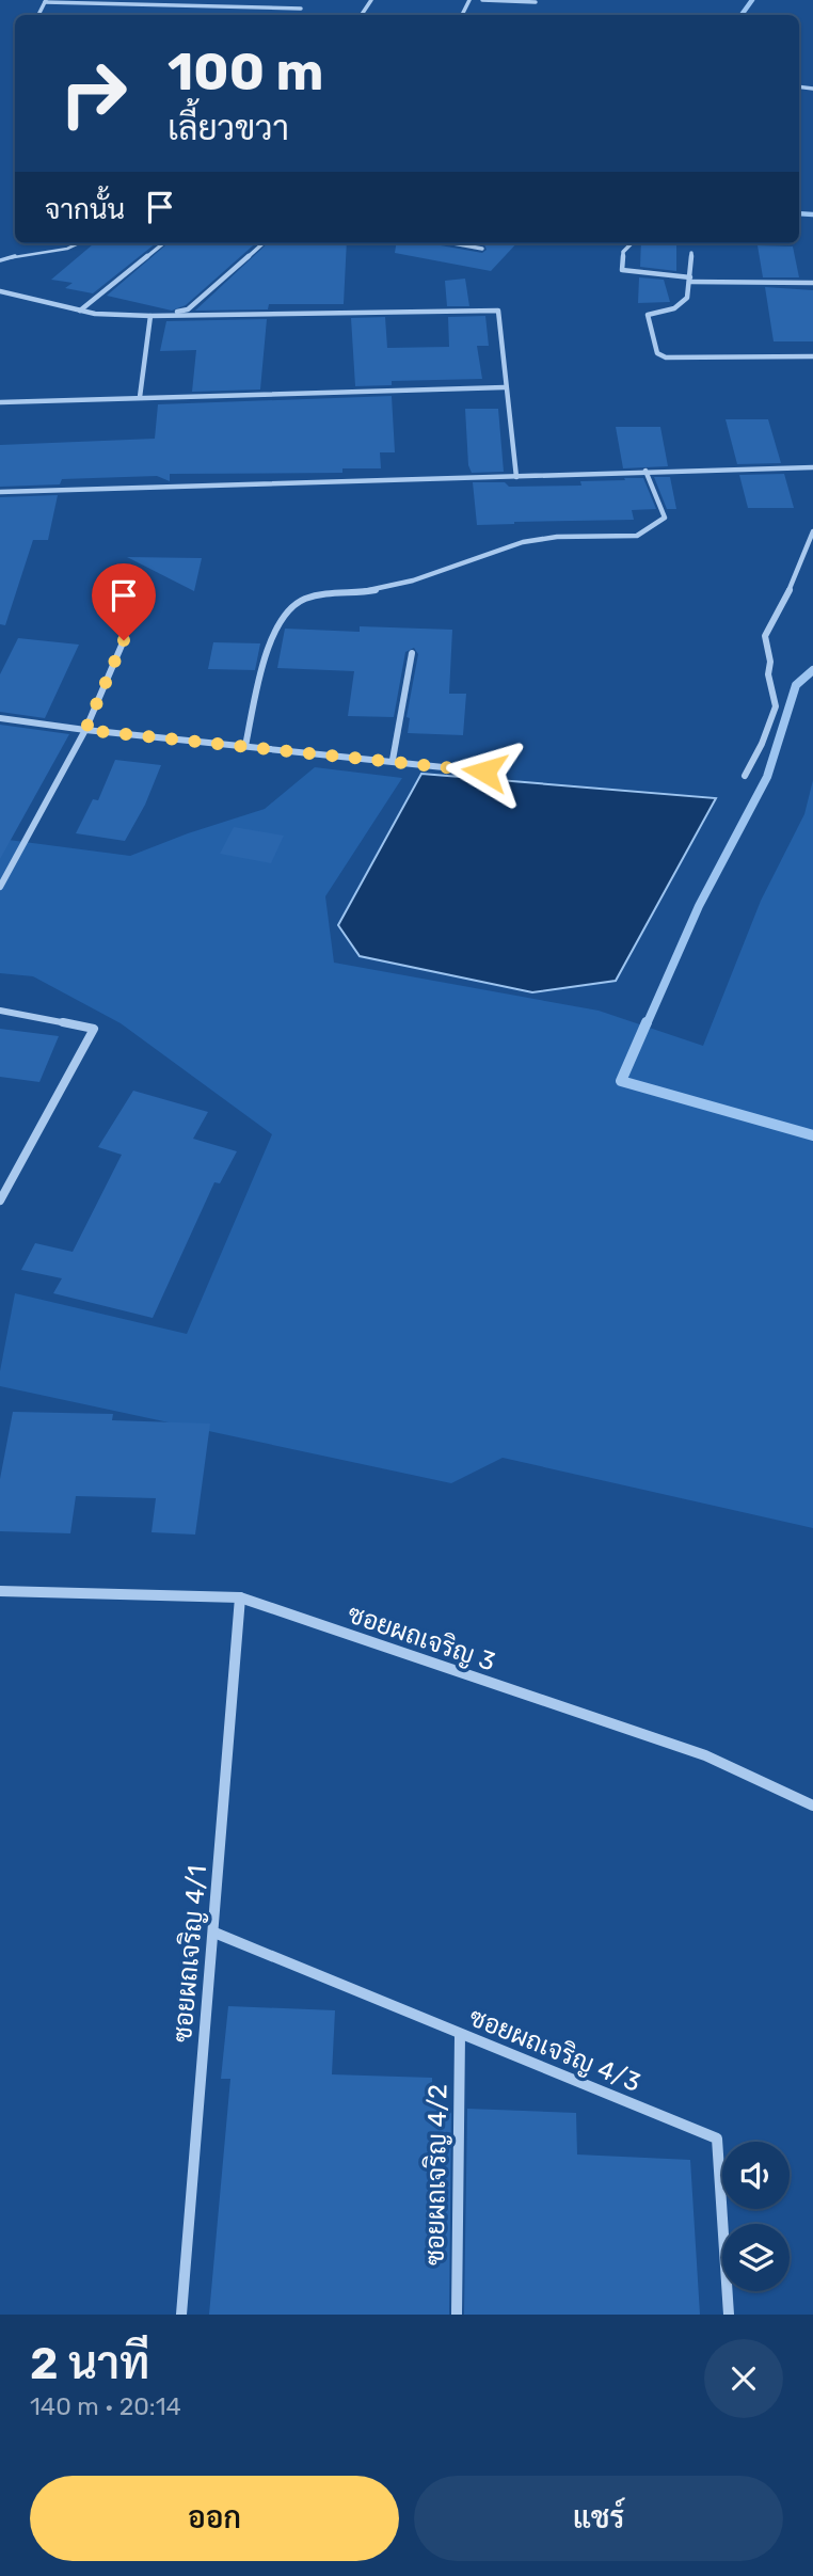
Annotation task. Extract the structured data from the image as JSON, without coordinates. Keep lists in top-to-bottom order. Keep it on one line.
{"streets":{"street":["ซอยผถเจริญ 3","ซอยผถเจริญ 4/1","ซอยผถเจริญ 4/3","ซอยผถเจริญ 4/2"]},"crossings":[["ซอยผถเจริญ 3","ซอยผถเจริญ 4/1"],["ซอยผถเจริญ 4/1","ซอยผถเจริญ 4/3"],["ซอยผถเจริญ 4/3","ซอยผถเจริญ 4/2"]],"page":{"turn":["100 m","เลี้ยวขวา"],"then":"จากนั้น","heading":["2 นาที","140 m · 20:14"],"buttons":["ออก","แชร์"]}}
